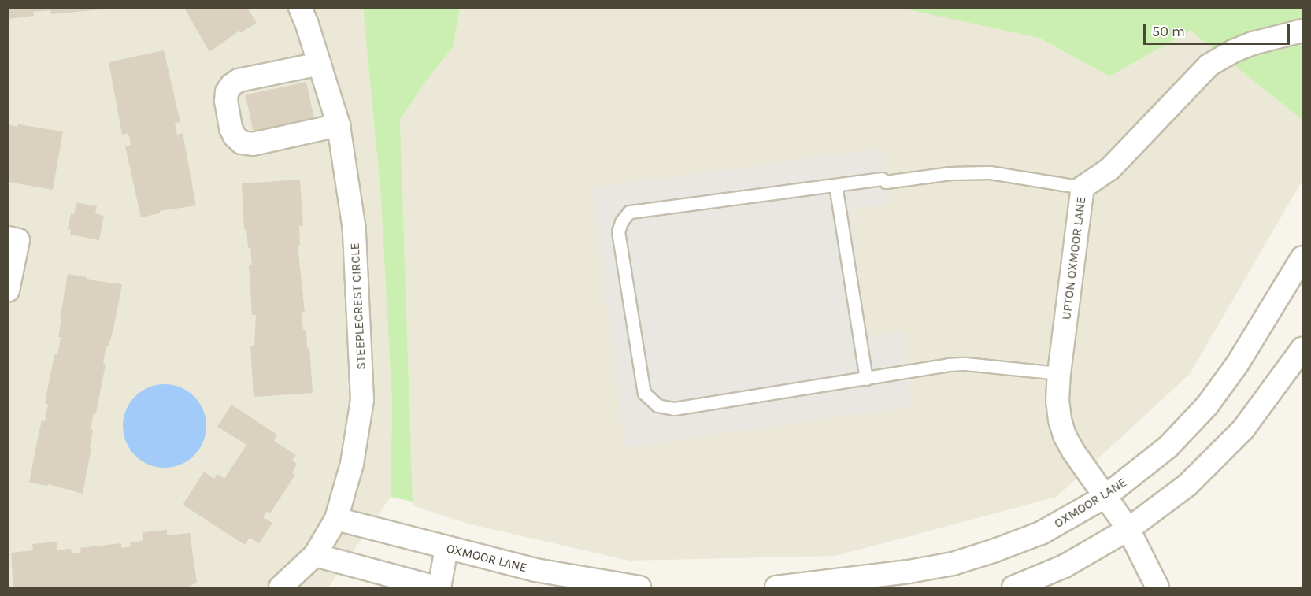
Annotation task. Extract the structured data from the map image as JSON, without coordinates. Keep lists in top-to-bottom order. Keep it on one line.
{"streets":{"street":["UPTON OXMOOR LANE","STEEPLECREST CIRCLE","OXMOOR LANE"]},"crossings":[["UPTON OXMOOR LANE","OXMOOR LANE"],["STEEPLECREST CIRCLE","OXMOOR LANE"]],"scale_bar":"50 m"}
